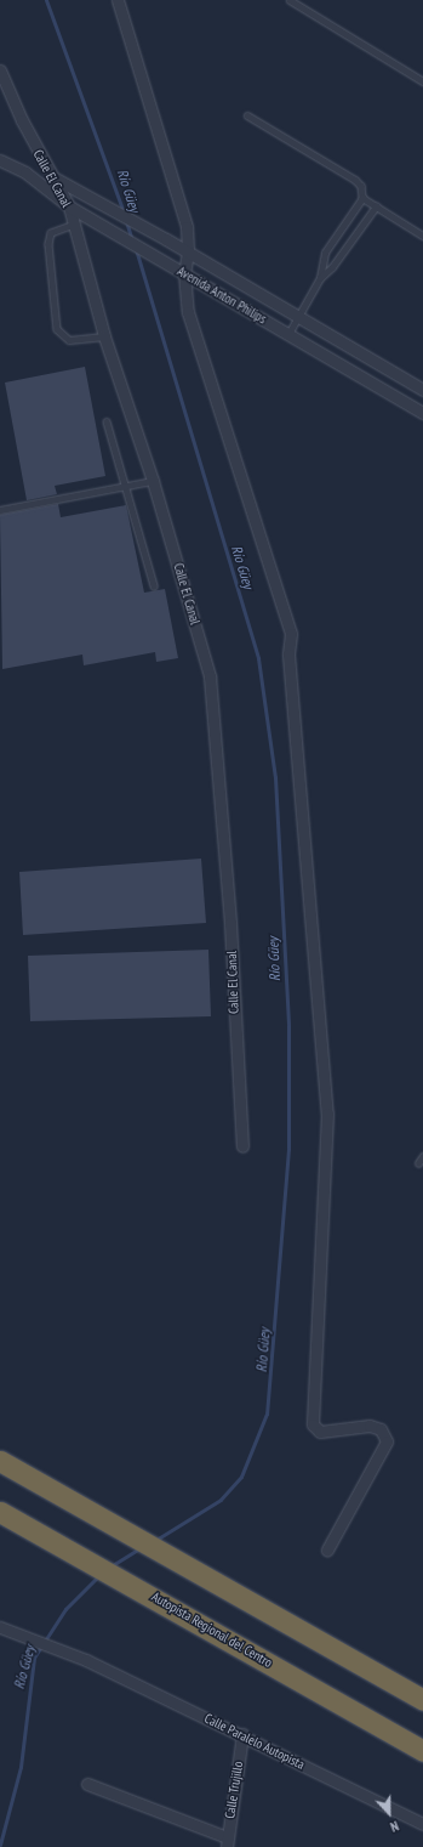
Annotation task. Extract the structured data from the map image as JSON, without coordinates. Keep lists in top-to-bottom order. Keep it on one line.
{"streets":{"highway":["Autopista Regional del Centro"],"street":["Calle El Canal","Avenida Anton Philips","Calle Paralelo Autopista","Calle Trujillo"]},"crossings":[["Calle El Canal","Avenida Anton Philips"],["Calle Paralelo Autopista","Calle Trujillo"]],"water":["Río Güey"],"north":"bottom"}
